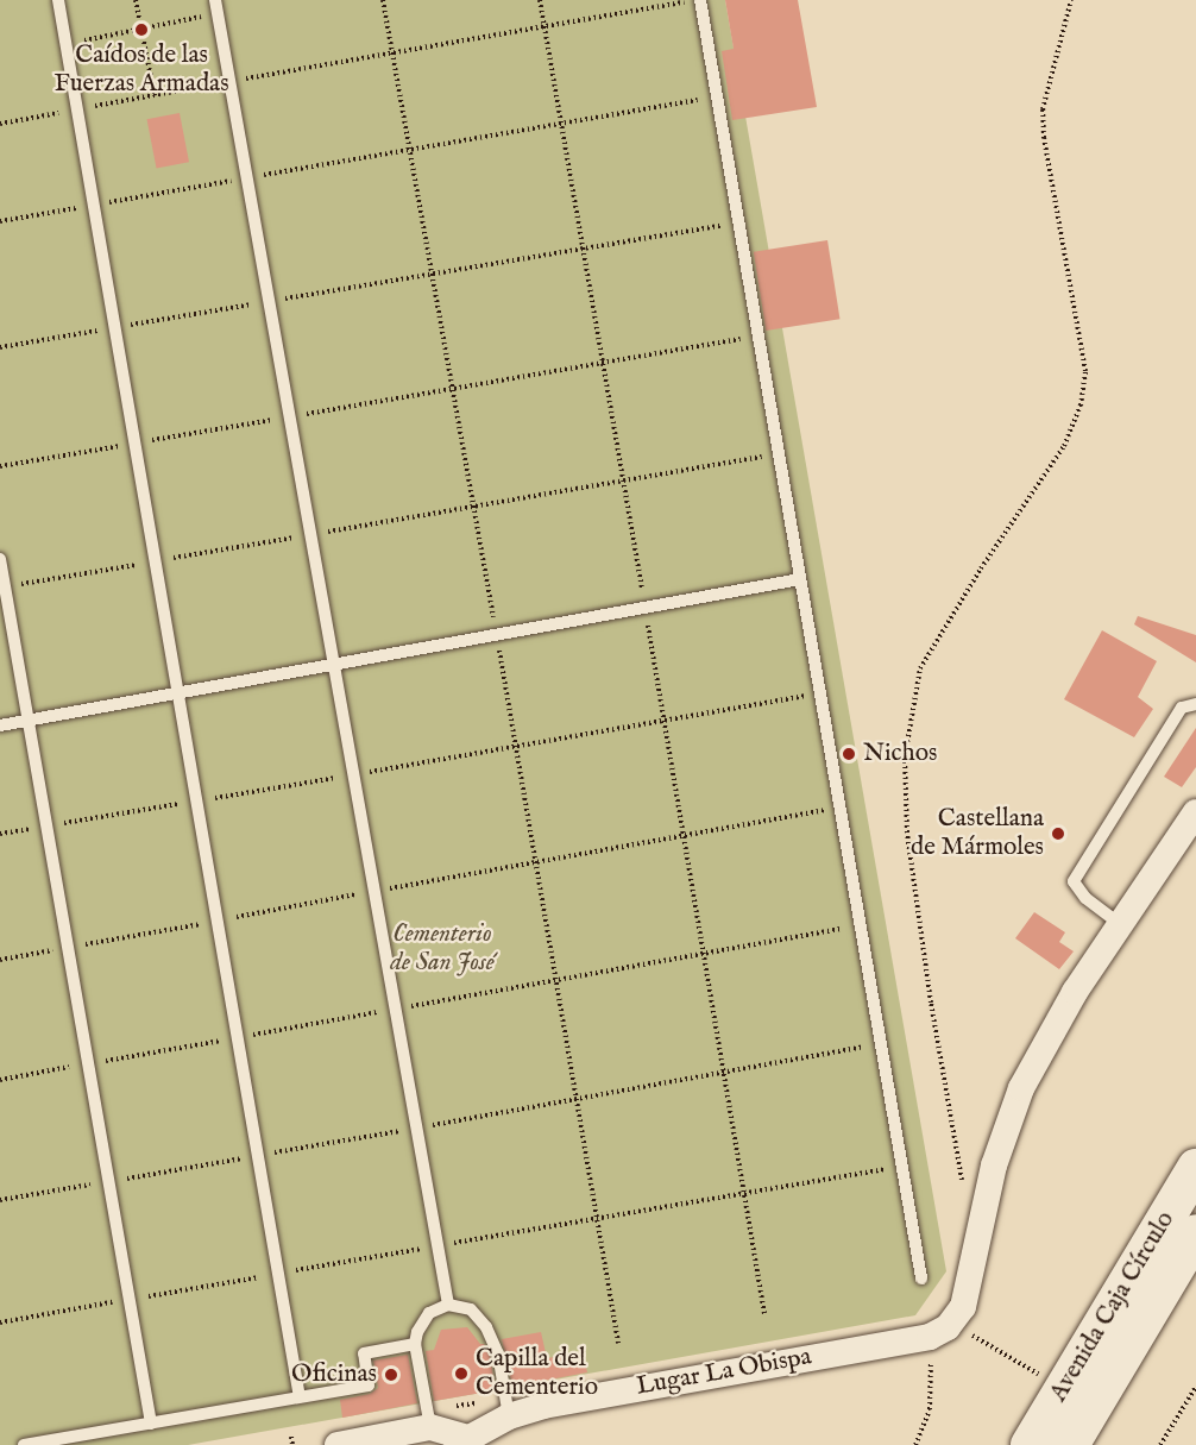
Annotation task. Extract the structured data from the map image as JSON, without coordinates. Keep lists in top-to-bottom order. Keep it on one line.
{"streets":{"main road":["Avenida Caja Círculo"],"street":["Lugar La Obispa"]},"parks":["Cementerio de San José"],"places":["Caídos de las Fuerzas Armadas","Nichos","Castellana de Mármoles","Capilla del Cementerio","Oficinas"]}
